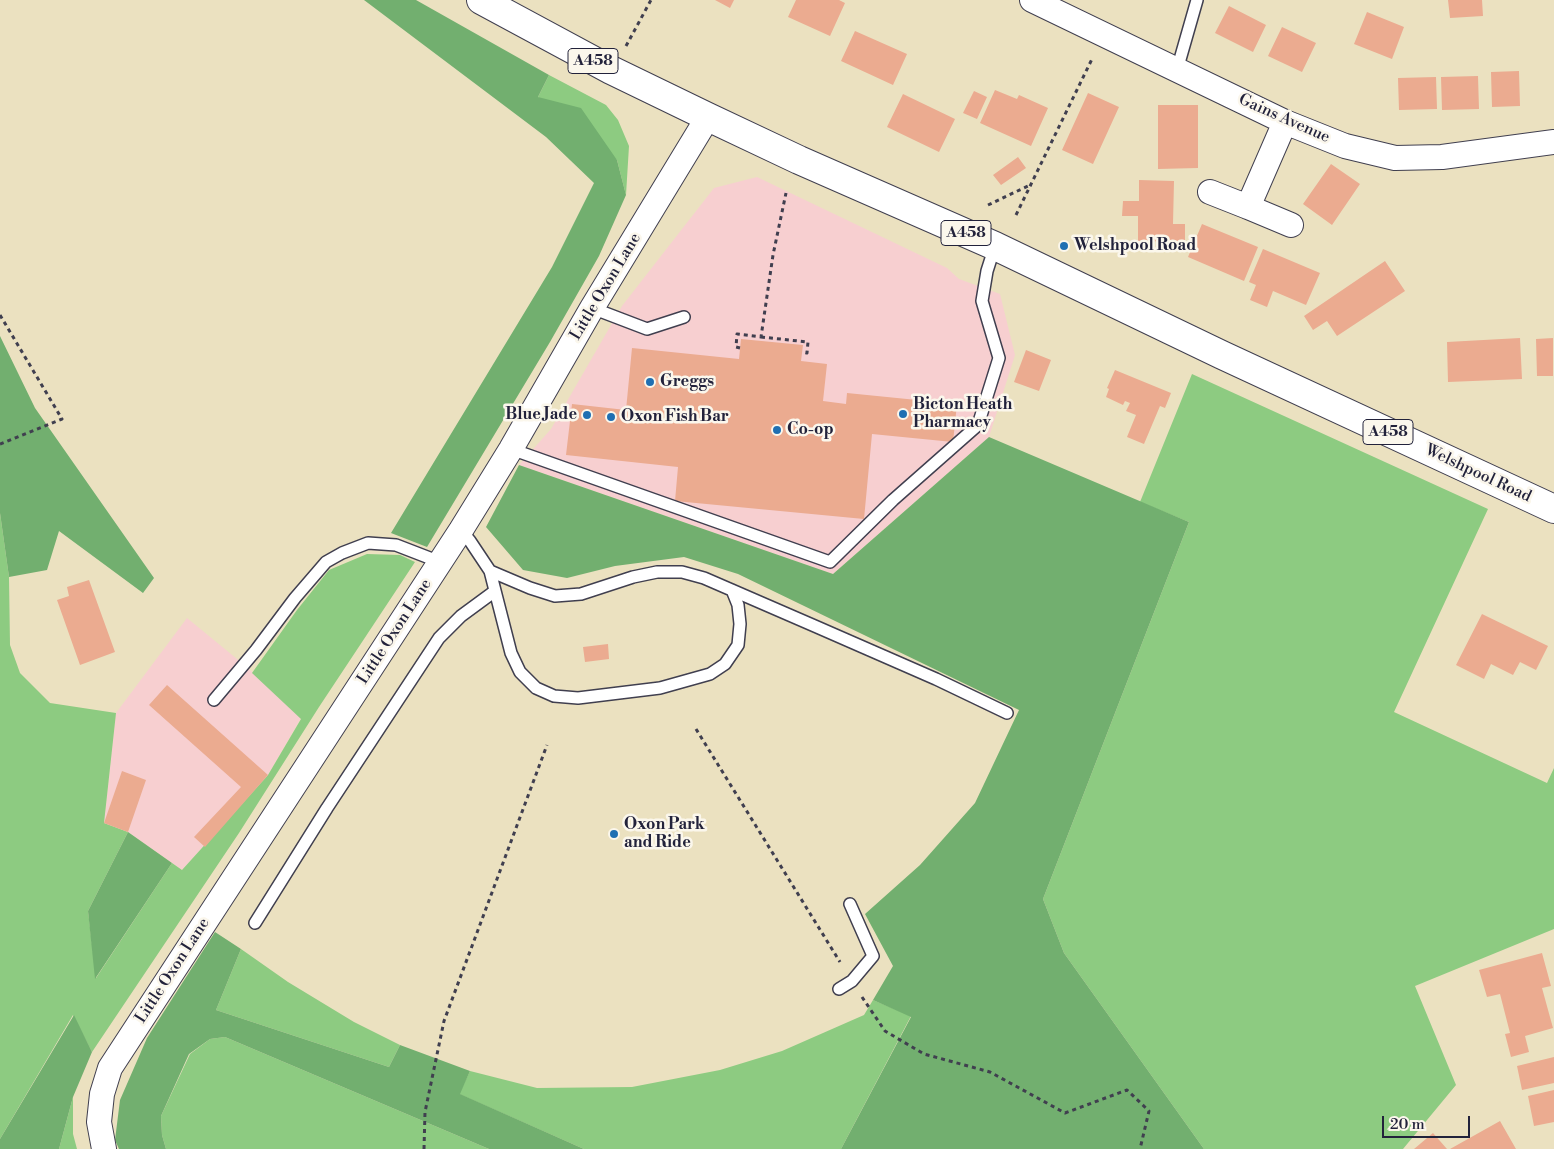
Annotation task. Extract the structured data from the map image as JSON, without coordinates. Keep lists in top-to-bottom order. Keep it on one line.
{"streets":{"main road":["A458","Welshpool Road"],"street":["Gains Avenue","Little Oxon Lane"]},"crossings":[["Little Oxon Lane","Welshpool Road"]],"places":["Welshpool Road","Greggs","Bicton Heath Pharmacy","Blue Jade","Oxon Fish Bar","Co-op","Oxon Park and Ride"],"scale_bar":"20 m"}
